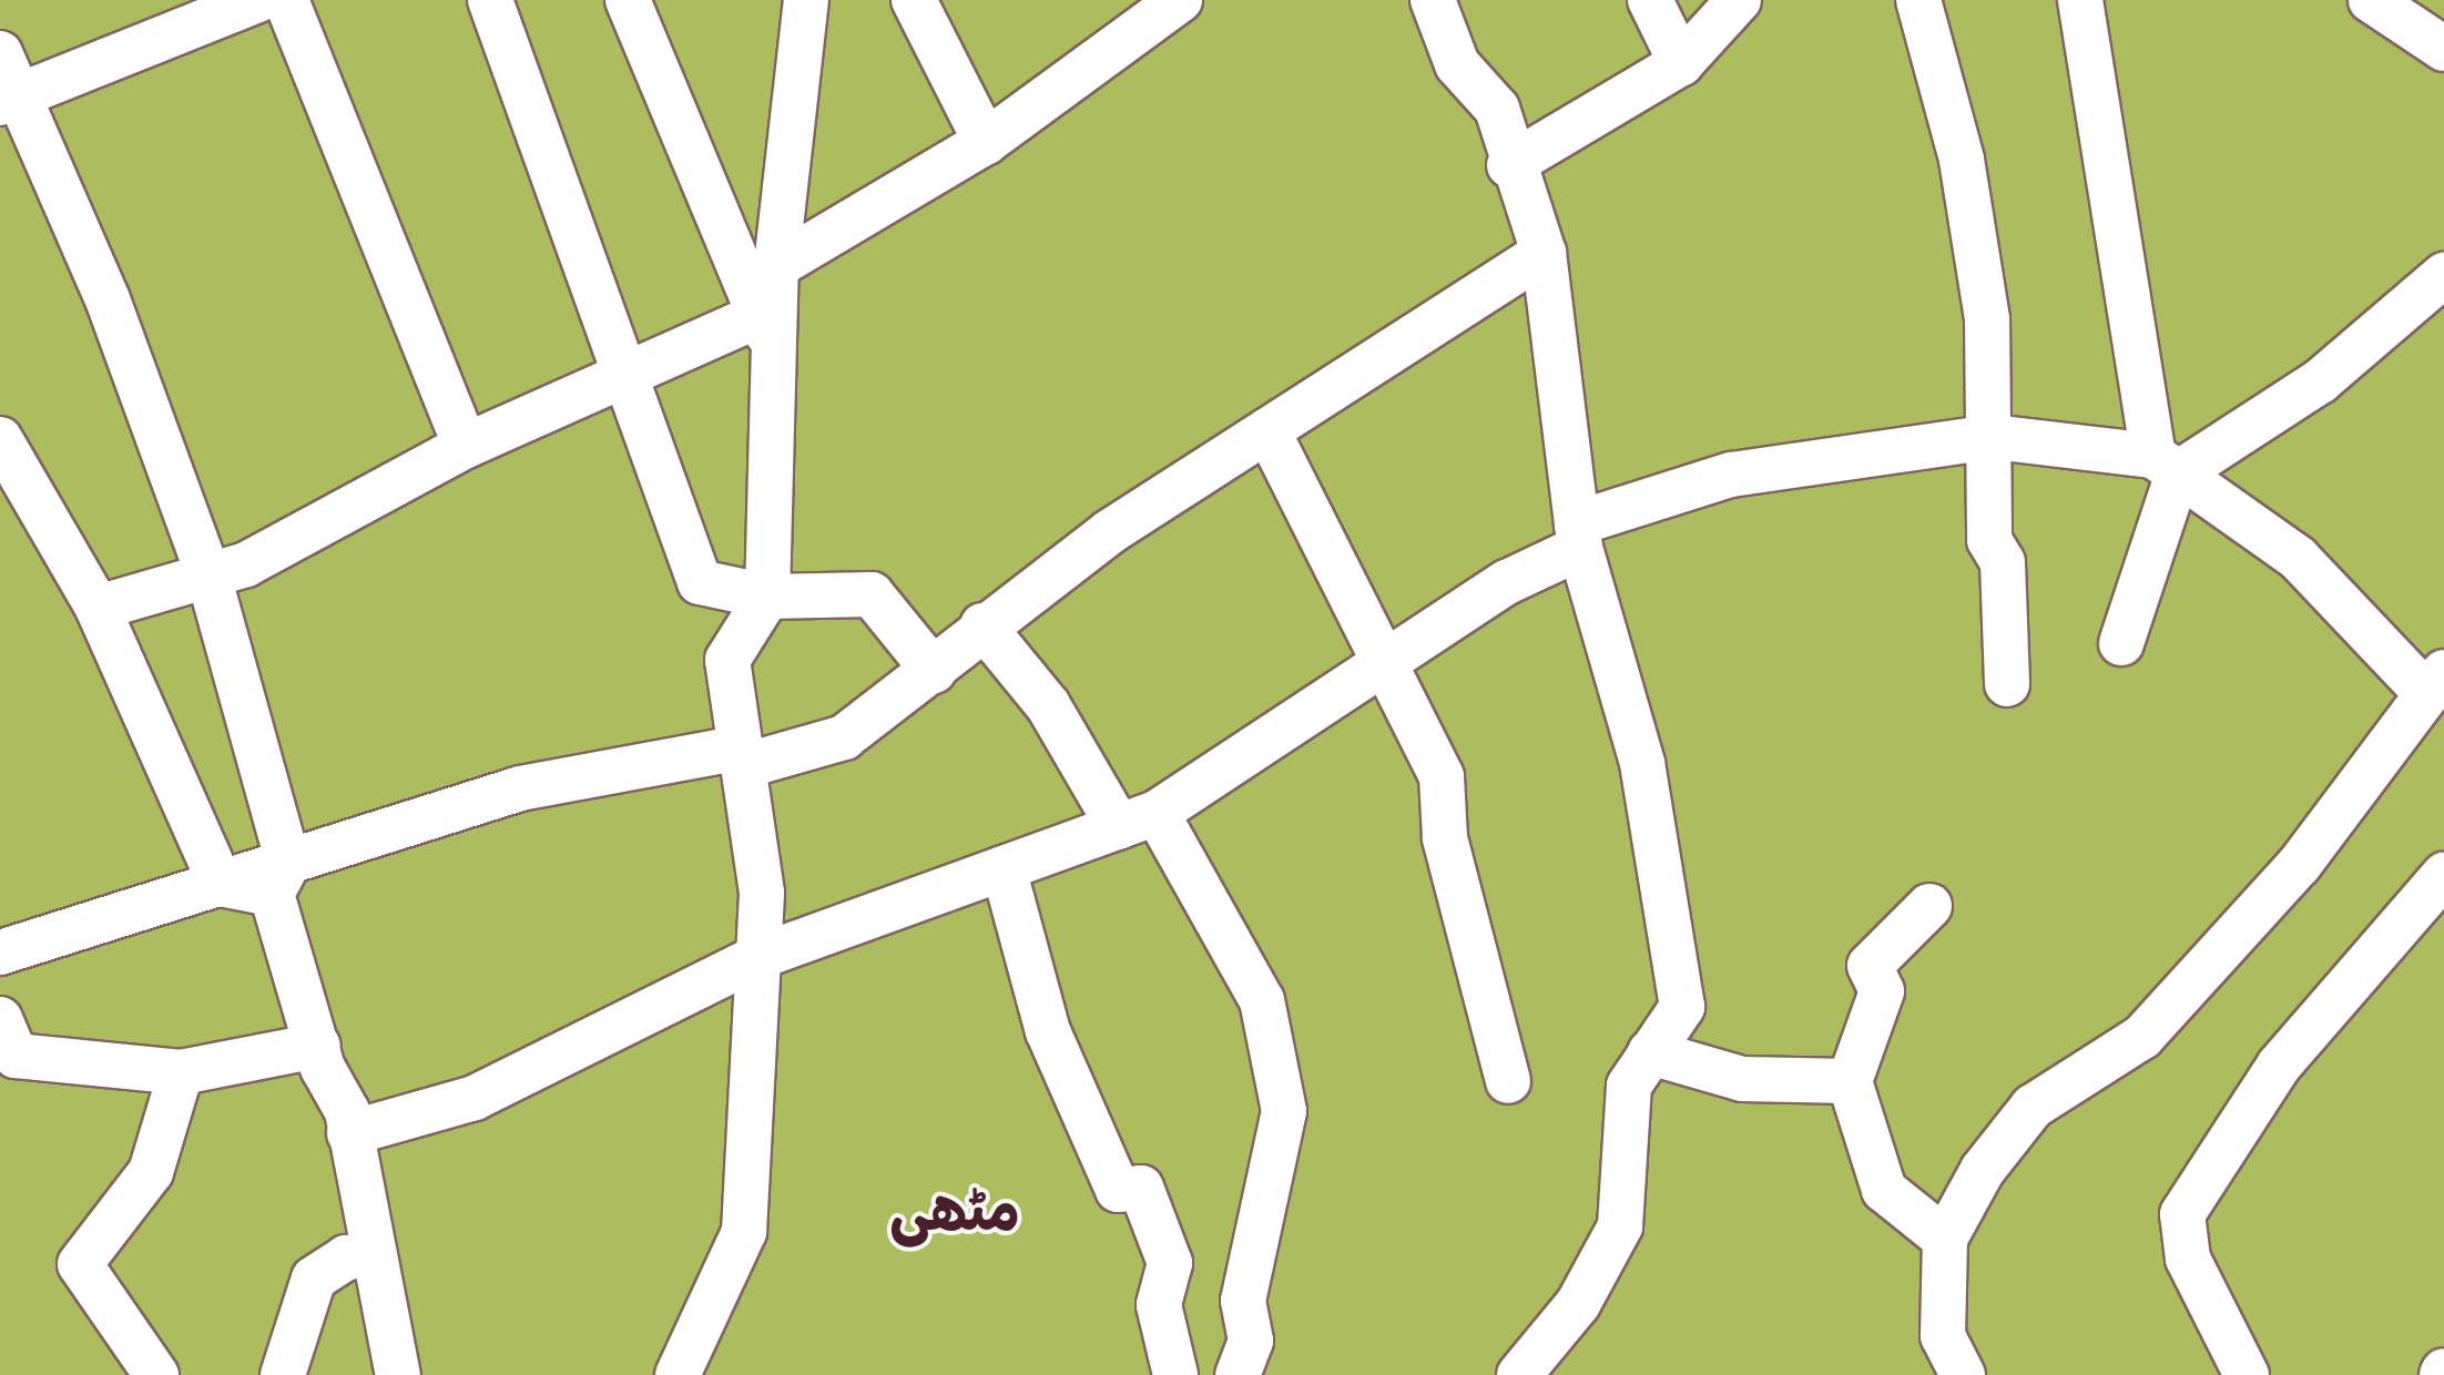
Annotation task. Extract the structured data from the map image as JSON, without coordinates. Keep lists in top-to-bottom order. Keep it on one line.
{"districts":["مٹھی"]}
